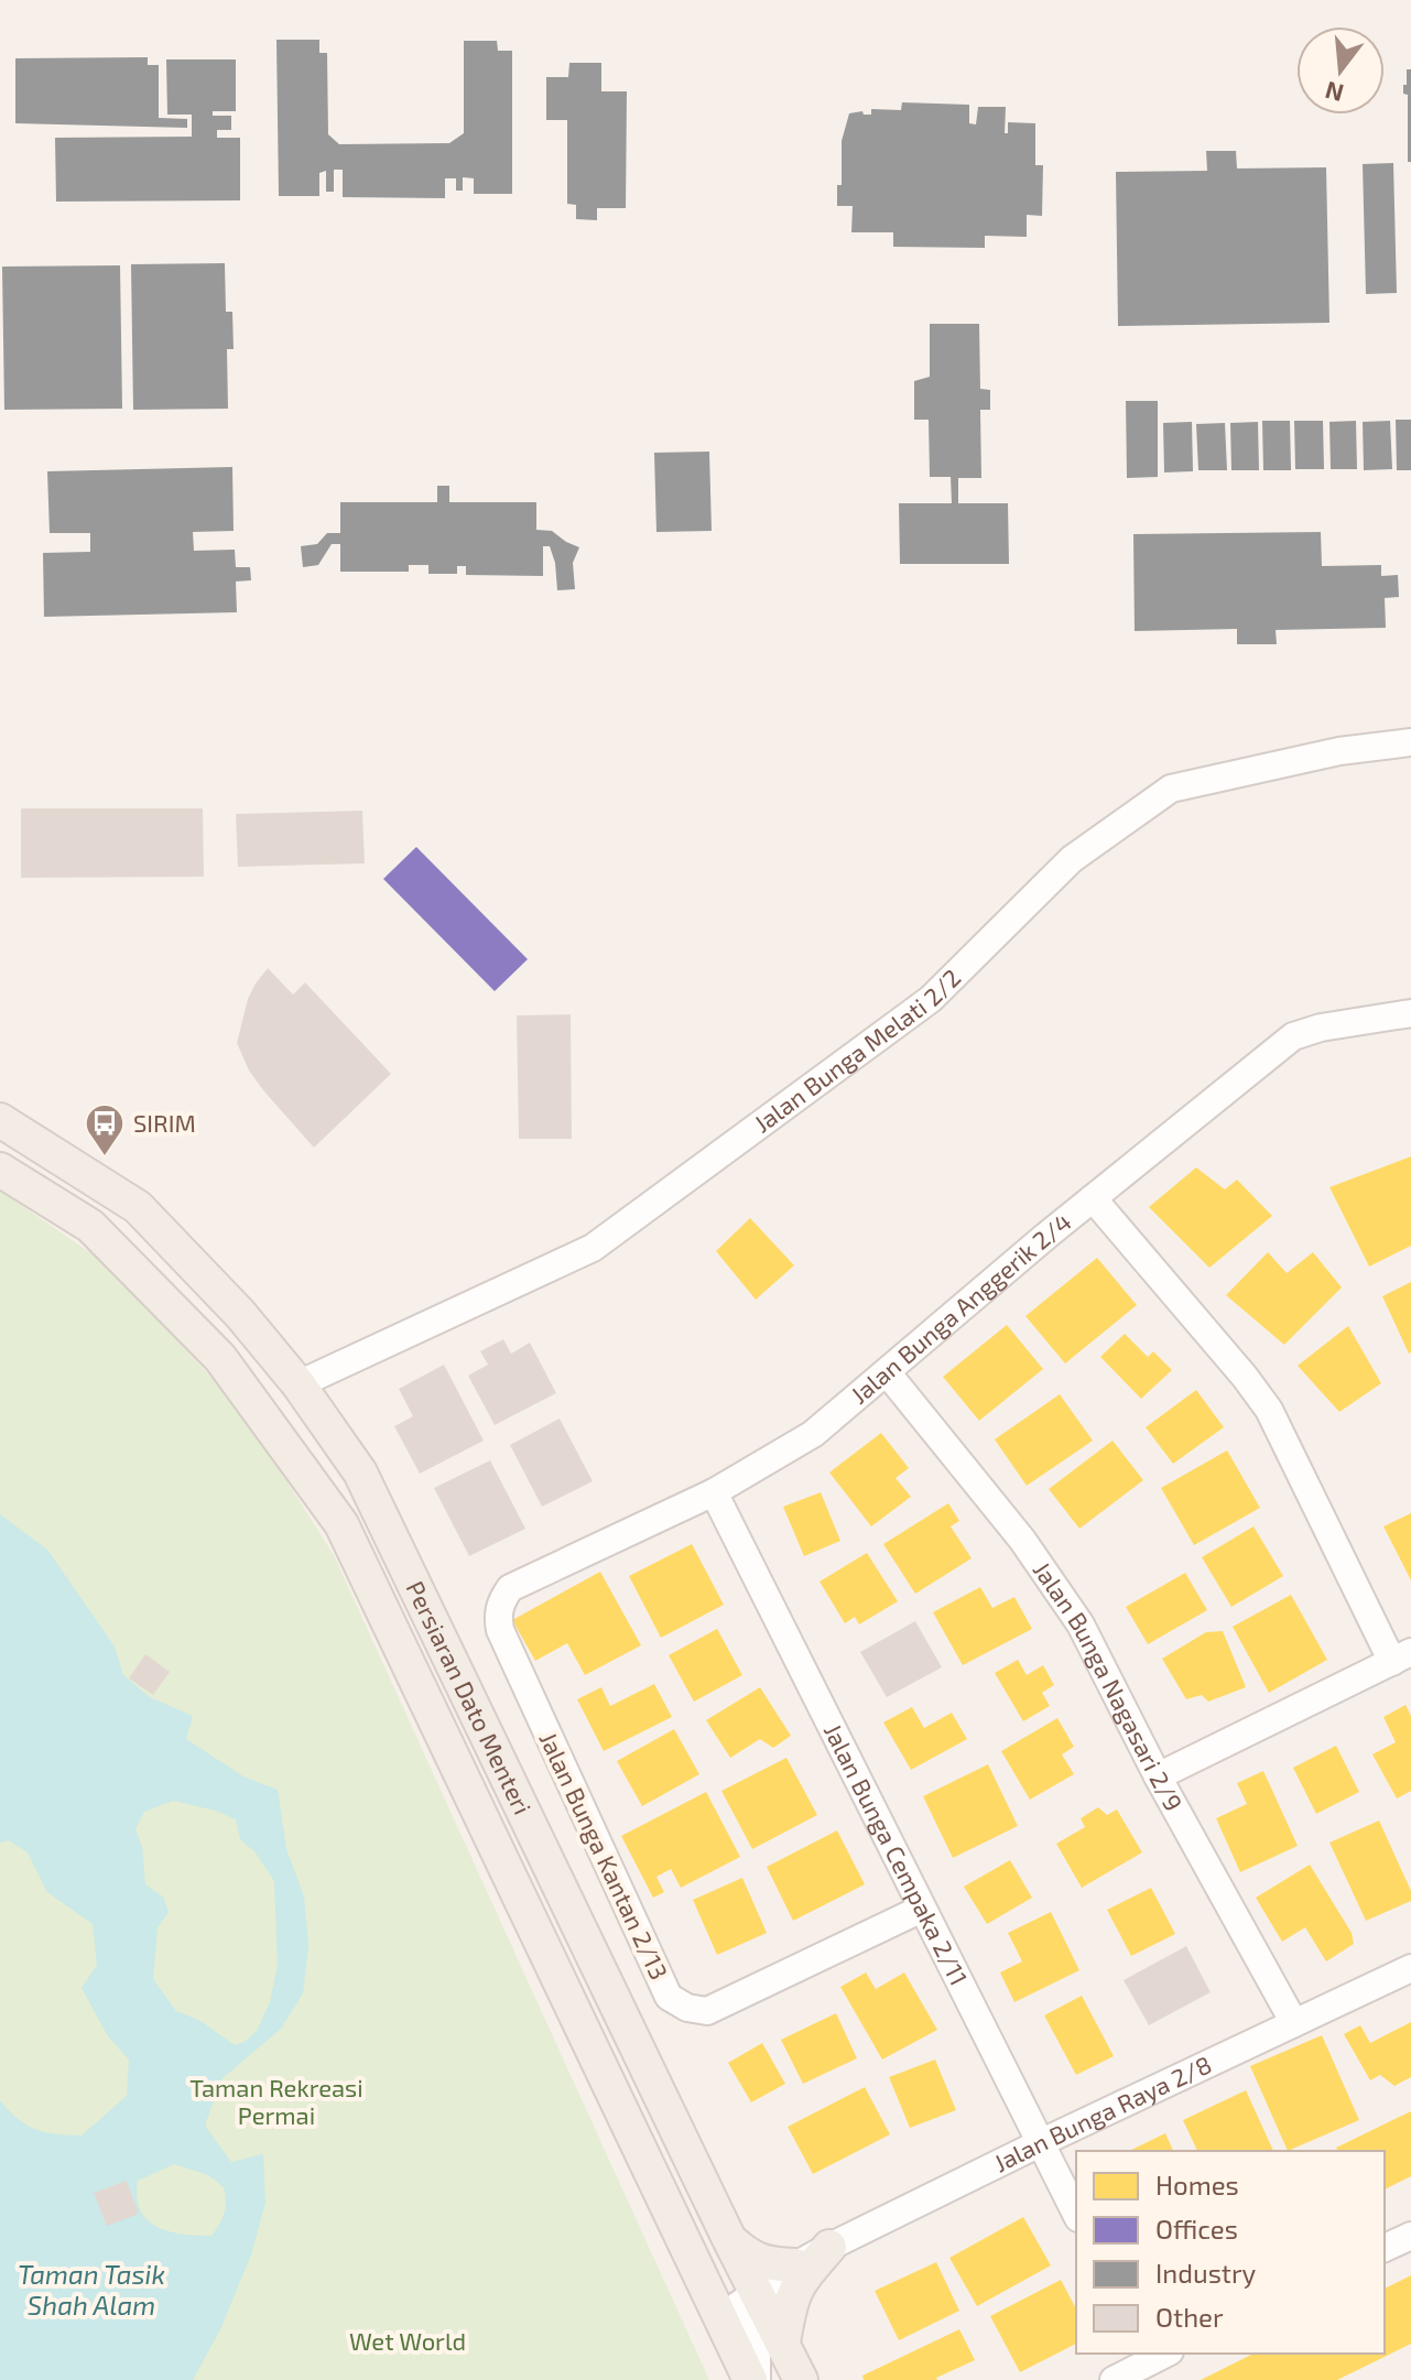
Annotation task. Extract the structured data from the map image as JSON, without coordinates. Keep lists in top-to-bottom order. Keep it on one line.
{"streets":{"main road":["Persiaran Dato Menteri"],"street":["Jalan Bunga Melati 2/2","Jalan Bunga Anggerik 2/4","Jalan Bunga Nagasari 2/9","Jalan Bunga Kantan 2/13","Jalan Bunga Cempaka 2/11","Jalan Bunga Raya 2/8"]},"crossings":[["Jalan Bunga Melati 2/2","Persiaran Dato Menteri"],["Jalan Bunga Anggerik 2/4","Jalan Bunga Nagasari 2/9"],["Jalan Bunga Anggerik 2/4","Jalan Bunga Kantan 2/13"],["Jalan Bunga Anggerik 2/4","Jalan Bunga Cempaka 2/11"],["Jalan Bunga Nagasari 2/9","Jalan Bunga Raya 2/8"],["Persiaran Dato Menteri","Jalan Bunga Raya 2/8"],["Jalan Bunga Kantan 2/13","Jalan Bunga Cempaka 2/11"],["Jalan Bunga Cempaka 2/11","Jalan Bunga Raya 2/8"]],"water":["Taman Tasik Shah Alam"],"parks":["Taman Rekreasi Permai","Wet World"],"places":{"bus stop":["SIRIM"]},"legend":["Homes","Offices","Industry","Other"],"north":"bottom"}
